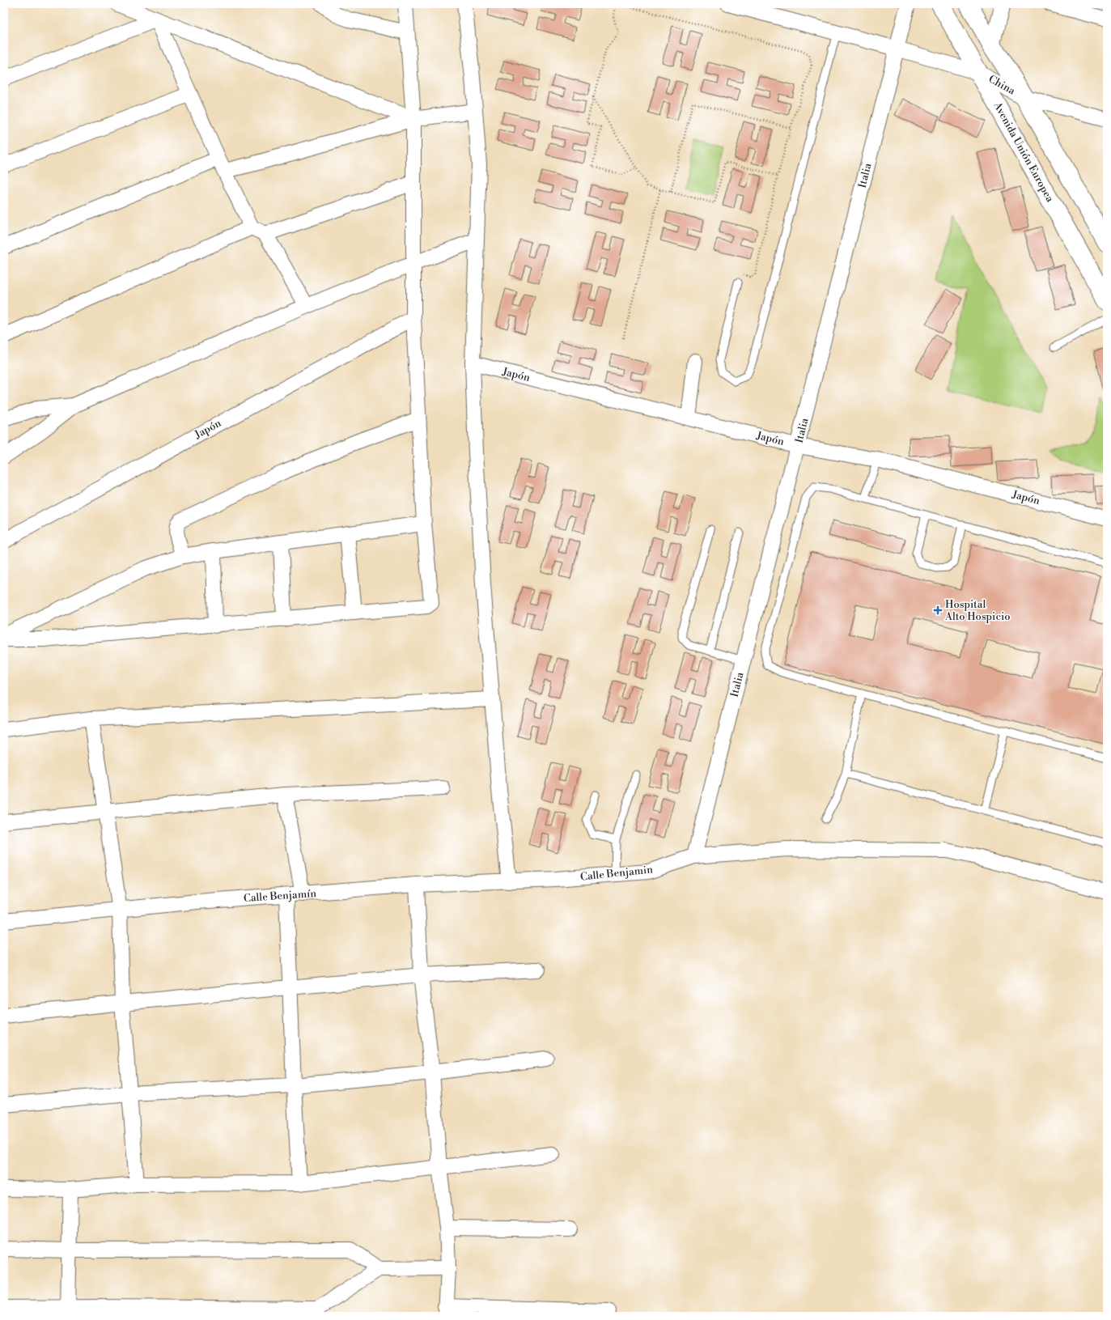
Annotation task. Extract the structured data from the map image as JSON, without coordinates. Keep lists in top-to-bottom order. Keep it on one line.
{"streets":{"street":["China","Avenida Unión Europea","Italia","Japón","Calle Benjamin","Calle Benjamín"]},"crossings":[["China","Avenida Unión Europea"],["China","Italia"],["Italia","Japón"],["Italia","Calle Benjamin"],["Calle Benjamin","Calle Benjamín"]],"places":{"health":["Hospital Alto Hospicio"]}}
